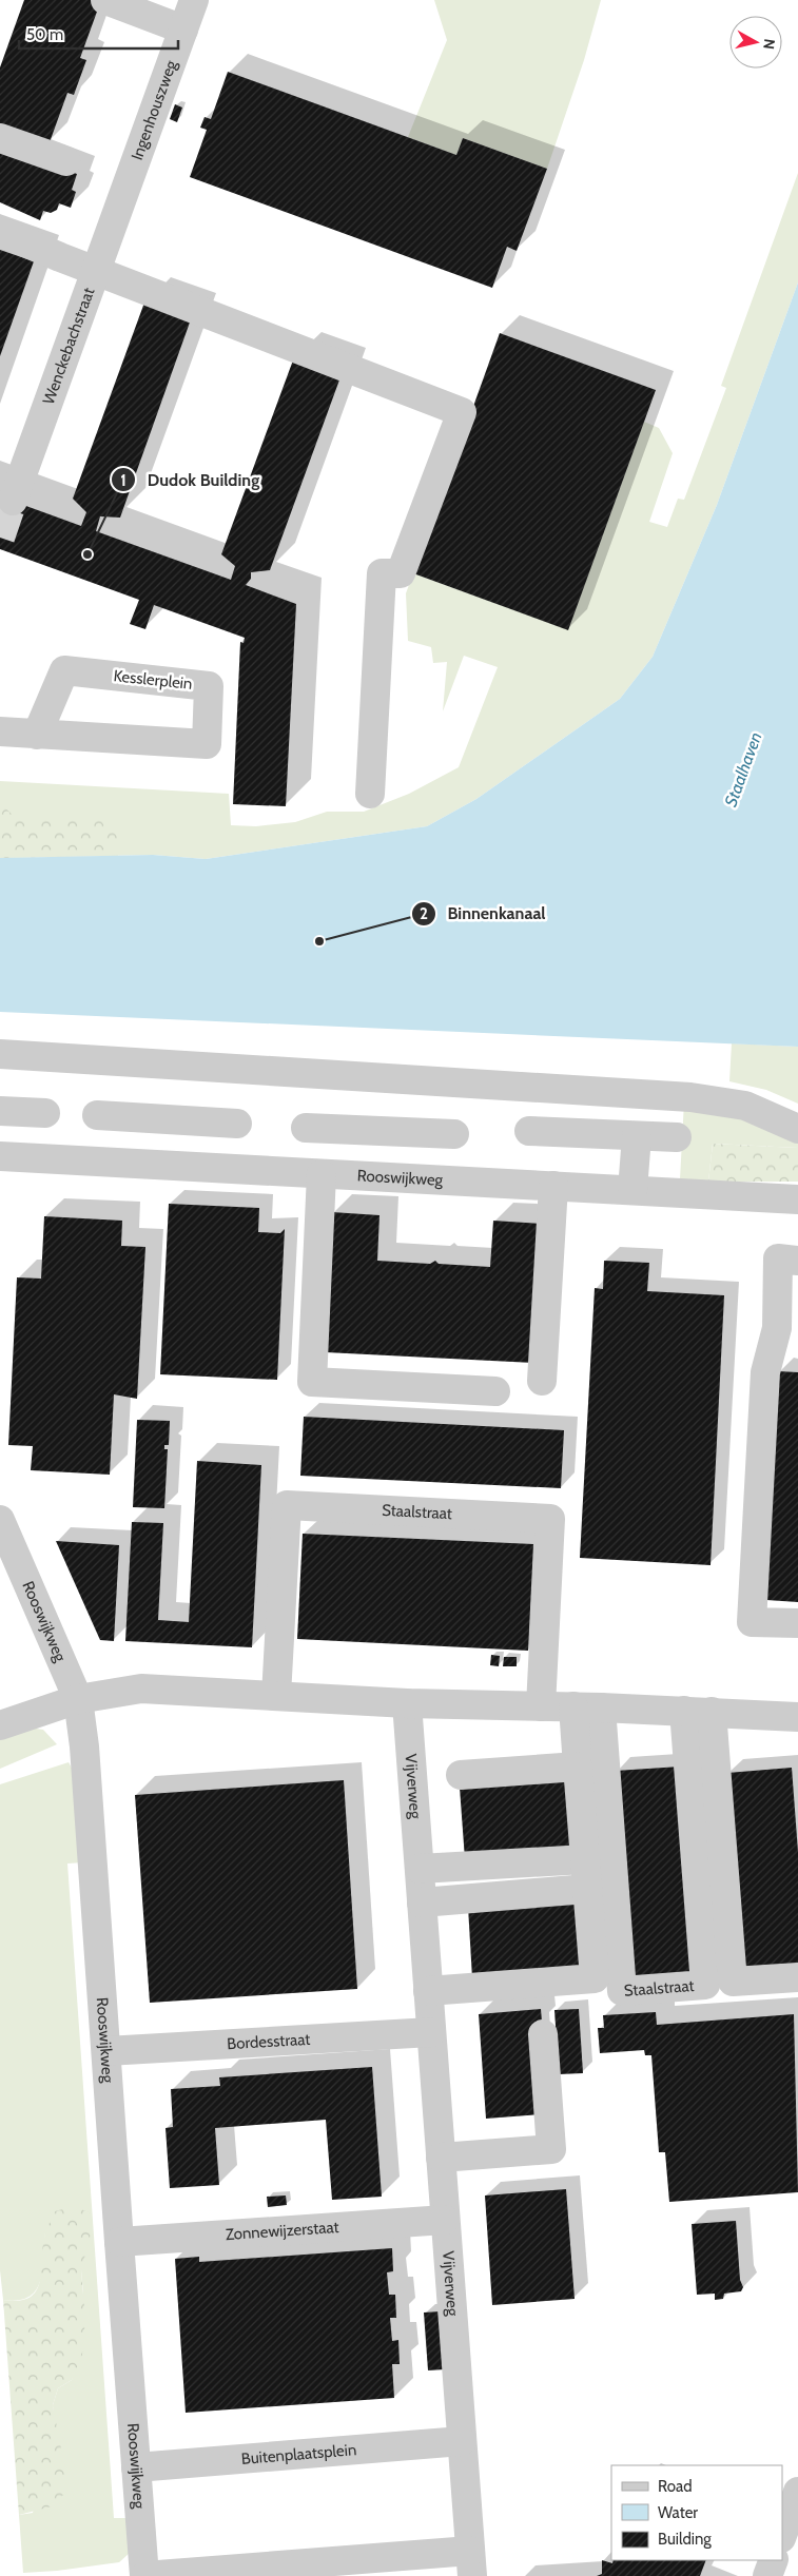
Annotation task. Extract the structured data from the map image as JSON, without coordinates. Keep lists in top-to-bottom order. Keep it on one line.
{"streets":{"street":["Ingenhouszweg","Wenckebachstraat","Kesslerplein","Rooswijkweg","Staalstraat","Vijverweg","Bordesstraat","Zonnewijzerstaat","Buitenplaatsplein"]},"crossings":[["Ingenhouszweg","Wenckebachstraat"],["Rooswijkweg","Vijverweg"],["Rooswijkweg","Bordesstraat"],["Rooswijkweg","Zonnewijzerstaat"],["Rooswijkweg","Buitenplaatsplein"],["Vijverweg","Bordesstraat"],["Vijverweg","Zonnewijzerstaat"],["Vijverweg","Buitenplaatsplein"]],"water":["Staalhaven"],"places":["Dudok Building","Binnenkanaal"],"legend":["Road","Water","Building"],"scale_bar":"50 m","north":"right"}
